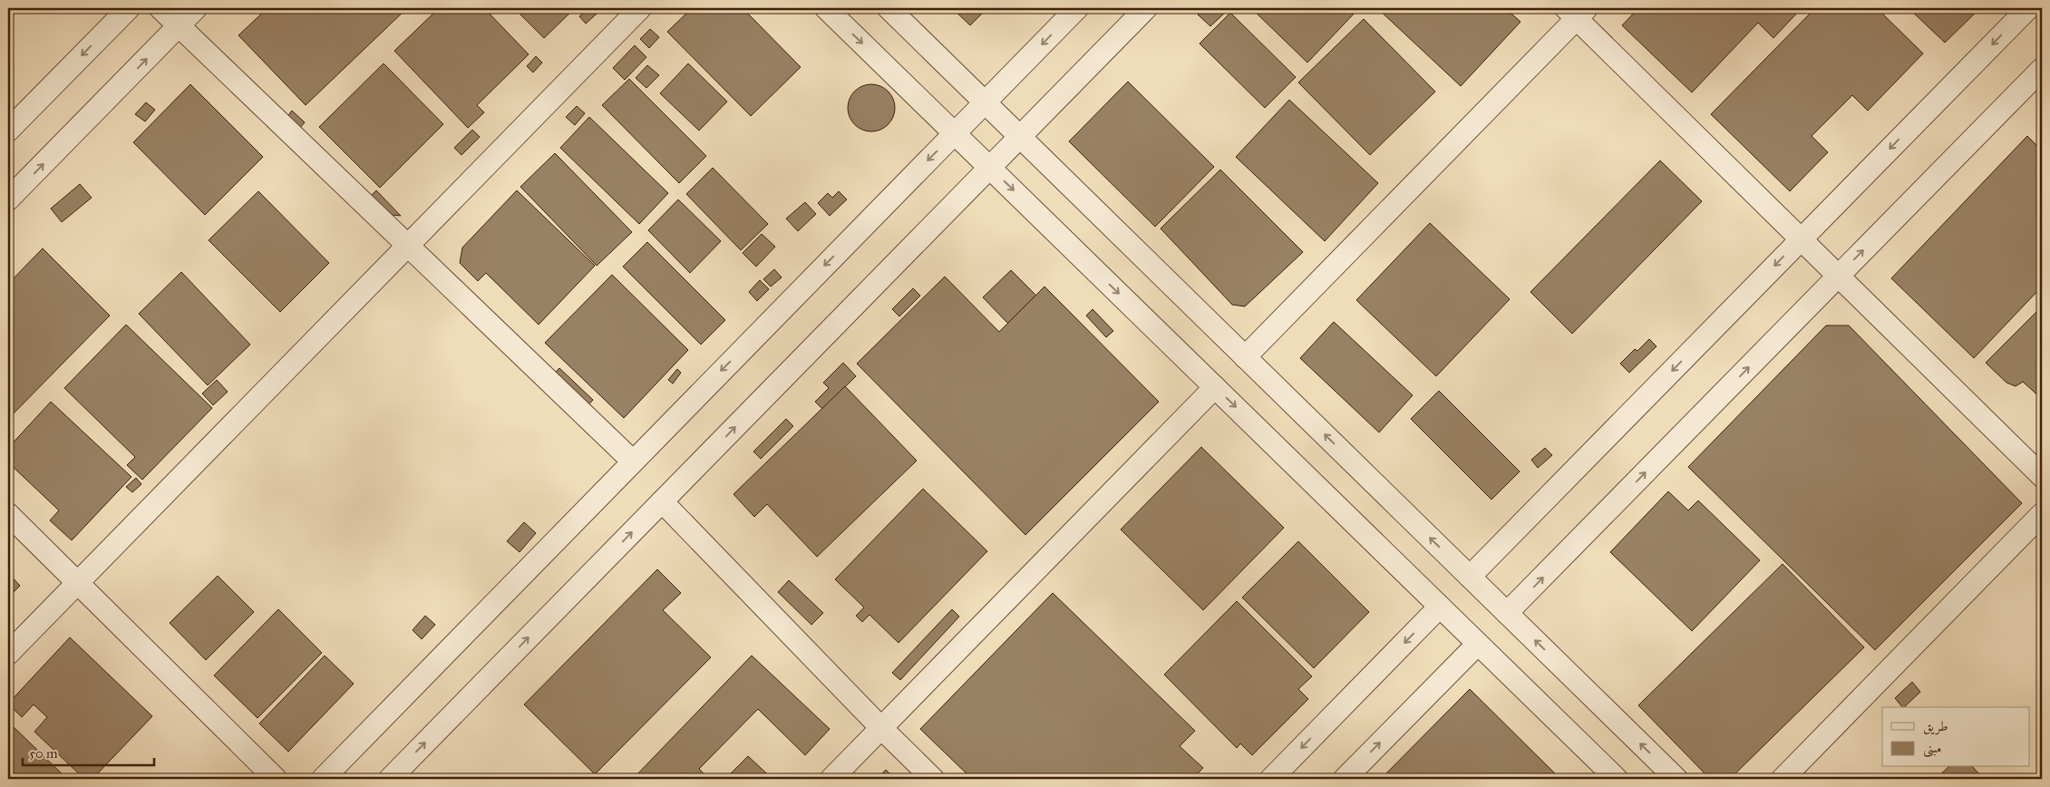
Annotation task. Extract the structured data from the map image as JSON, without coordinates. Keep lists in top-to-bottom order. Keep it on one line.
{"legend":["طريق","مبنى"],"scale_bar":"50 m"}
